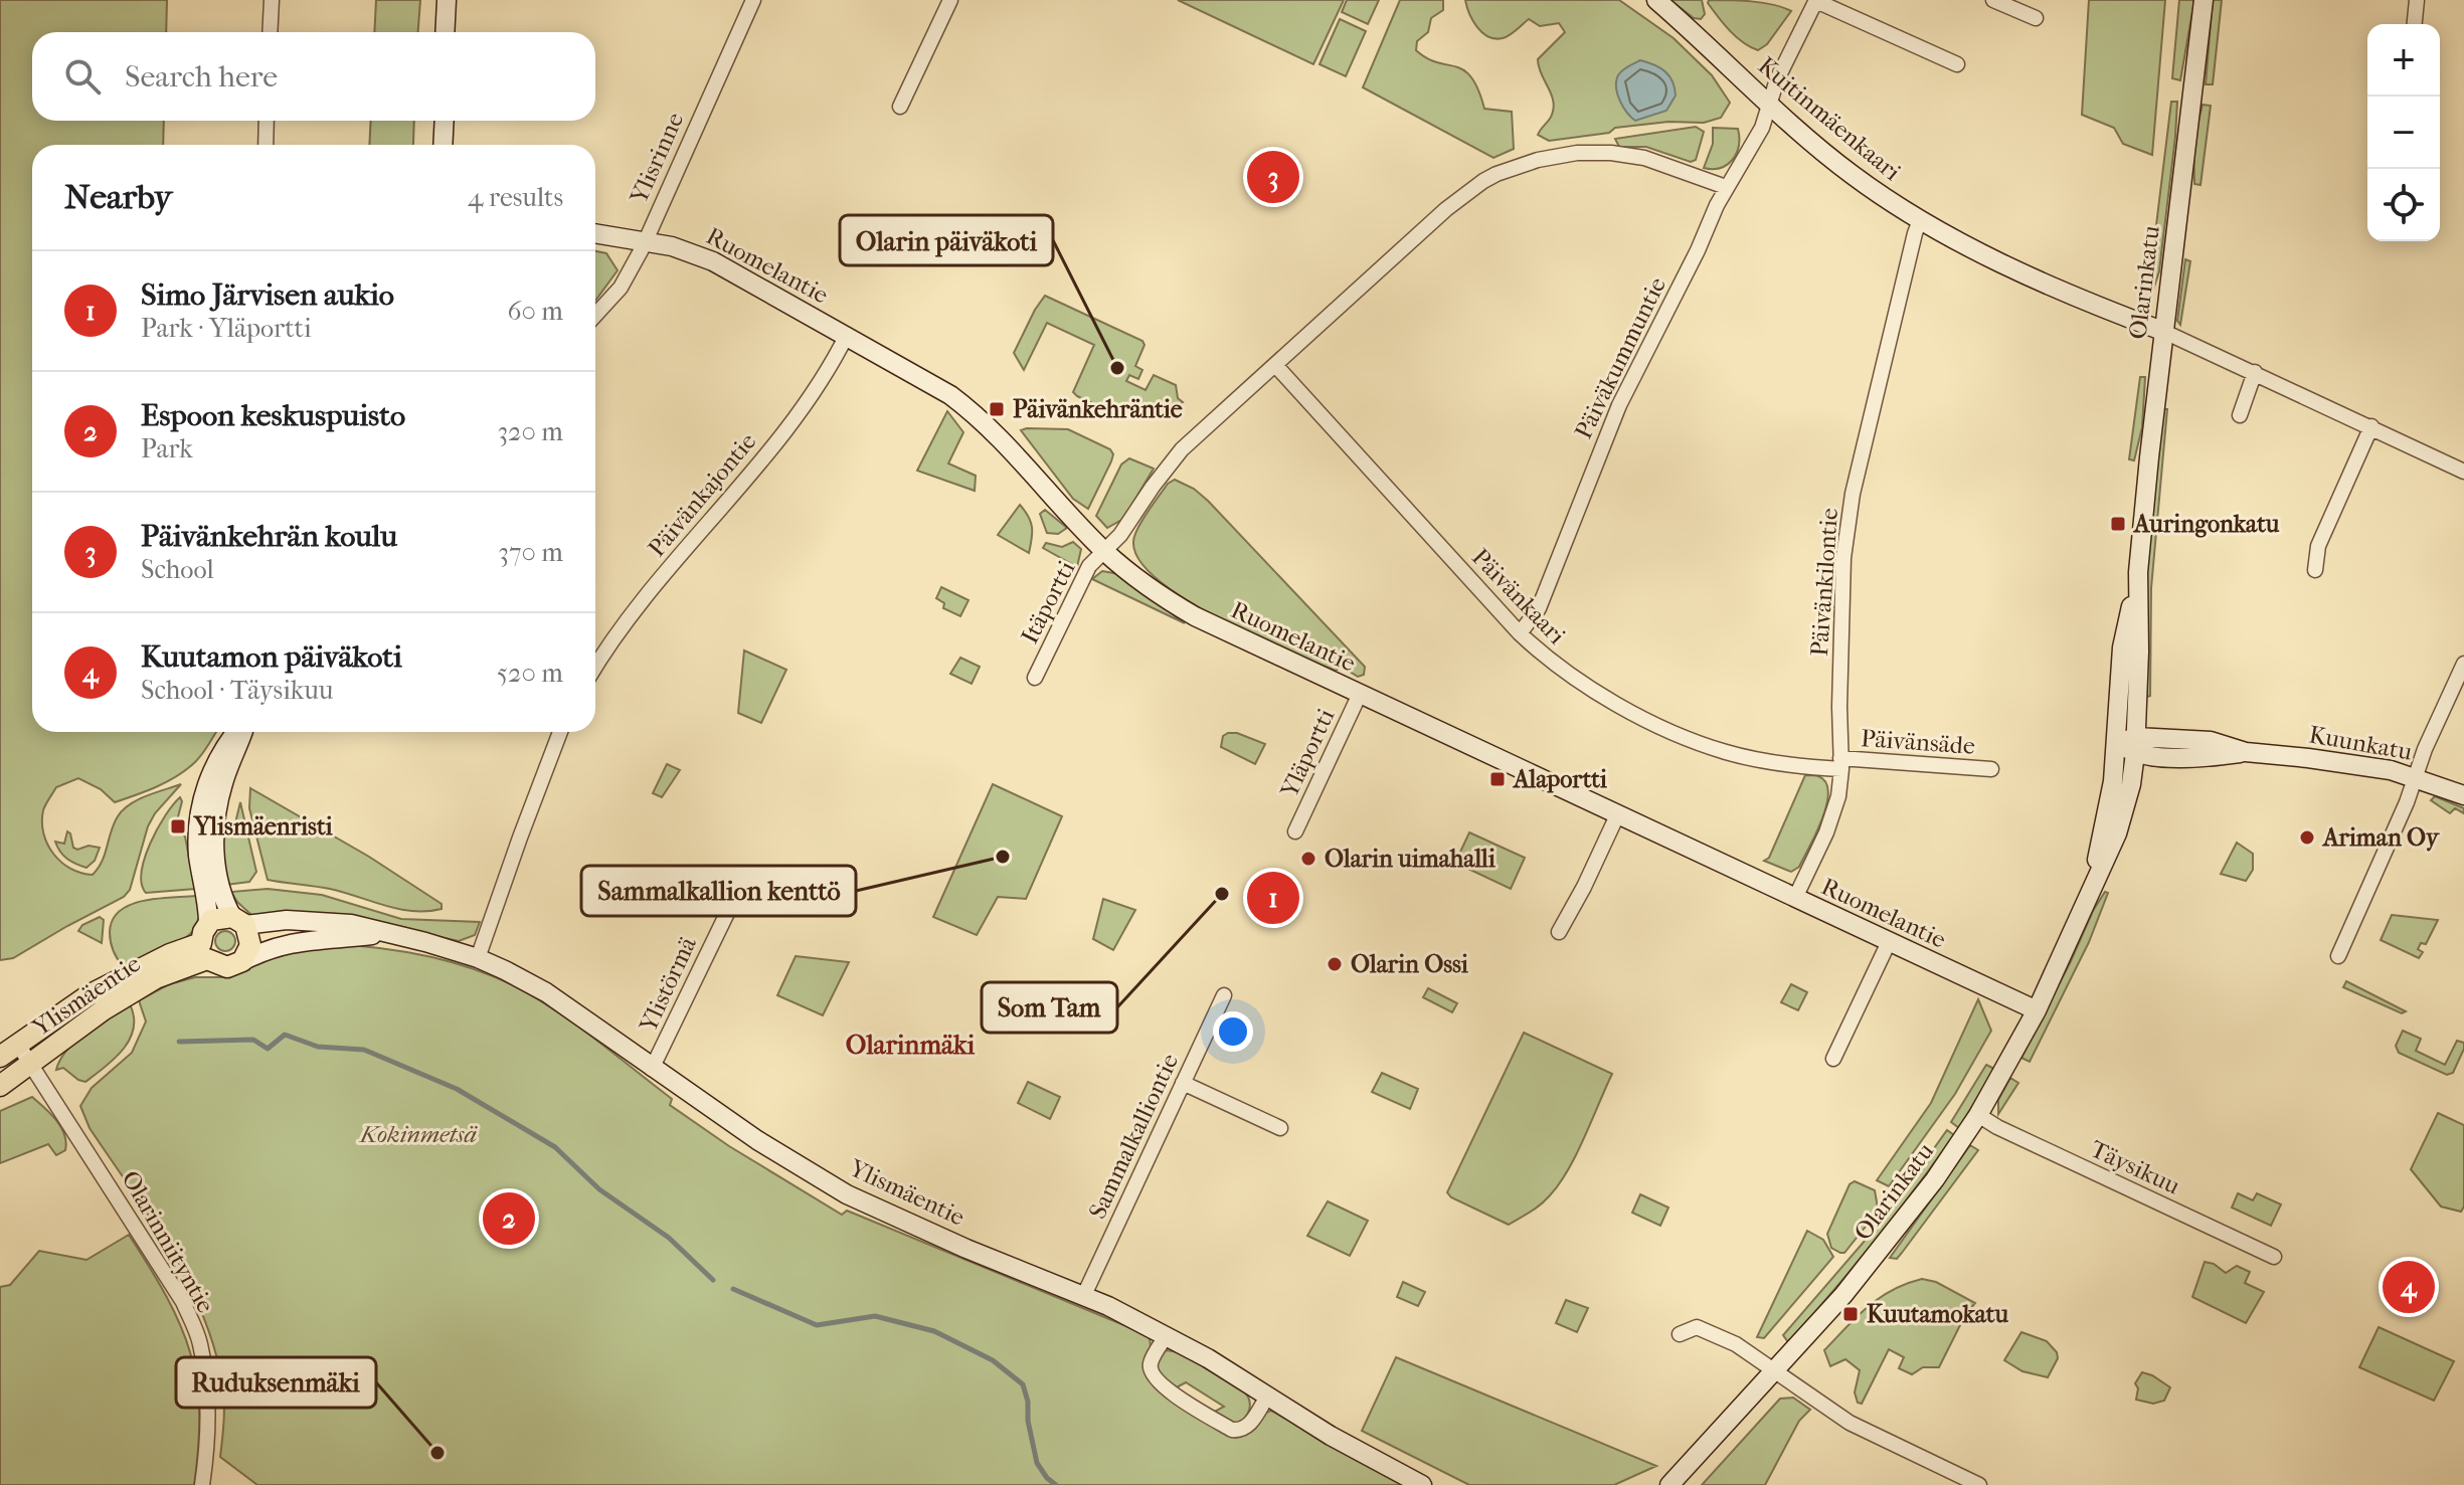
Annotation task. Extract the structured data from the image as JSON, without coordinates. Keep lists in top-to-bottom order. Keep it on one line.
{"streets":{"main road":["Kuitinmäenkaari","Ruomelantie","Olarinkatu","Kuunkatu","Ylismäentie"],"street":["Ylisrinne","Päiväkummuntie","Päivänkajontie","Päivänkilontie","Päivänkaari","Itäportti","Päivänsäde","Yläportti","Ylistörmä","Sammalkalliontie","Täysikuu","Olarinniityntie"]},"crossings":[["Kuitinmäenkaari","Olarinkatu"],["Kuitinmäenkaari","Päiväkummuntie"],["Kuitinmäenkaari","Päivänkilontie"],["Ylisrinne","Ruomelantie"],["Ruomelantie","Olarinkatu"],["Ruomelantie","Päivänkajontie"],["Ruomelantie","Päivänkilontie"],["Ruomelantie","Itäportti"],["Ruomelantie","Yläportti"],["Olarinkatu","Kuunkatu"],["Olarinkatu","Täysikuu"],["Päiväkummuntie","Päivänkaari"],["Päivänkilontie","Päivänkaari"],["Päivänkilontie","Päivänsäde"],["Päivänkaari","Päivänsäde"],["Ylistörmä","Ylismäentie"],["Ylismäentie","Sammalkalliontie"],["Ylismäentie","Olarinniityntie"]],"districts":["Olarinmäki"],"parks":["Kokinmetsä"],"places":{"other":["Olarin päiväkoti","Ariman Oy","Sammalkallion kenttö","Olarin uimahalli","Som Tam","Olarin Ossi","Ruduksenmäki"],"transit":["Päivänkehräntie","Auringonkatu","Alaportti","Ylismäenristi","Kuutamokatu"]},"page":{"map_buttons":["+","−"],"search":"Search here","heading":["Nearby","4 results"],"pins":["3","1","2","4"],"list":[{"mark":"1","name":"Simo Järvisen aukio","note":"Park · Yläportti","value":"60 m"},{"mark":"2","name":"Espoon keskuspuisto","note":"Park","value":"320 m"},{"mark":"3","name":"Päivänkehrän koulu","note":"School","value":"370 m"},{"mark":"4","name":"Kuutamon päiväkoti","note":"School · Täysikuu","value":"520 m"}]}}
